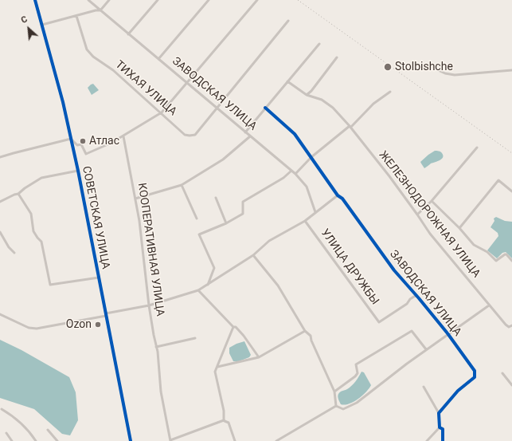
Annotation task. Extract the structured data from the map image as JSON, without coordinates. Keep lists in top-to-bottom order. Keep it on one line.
{"streets":{"street":["ТИХАЯ УЛИЦА","ЗАВОДСКАЯ УЛИЦА","ЖЕЛЕЗНОДОРОЖНАЯ УЛИЦА","СОВЕТСКАЯ УЛИЦА","КООПЕРАТИВНАЯ УЛИЦА","УЛИЦА ДРУЖБЫ"]},"crossings":[["ТИХАЯ УЛИЦА","ЗАВОДСКАЯ УЛИЦА"],["ЗАВОДСКАЯ УЛИЦА","УЛИЦА ДРУЖБЫ"]],"places":["Stolbishche","Атлас","Ozon"],"north":"top left"}
